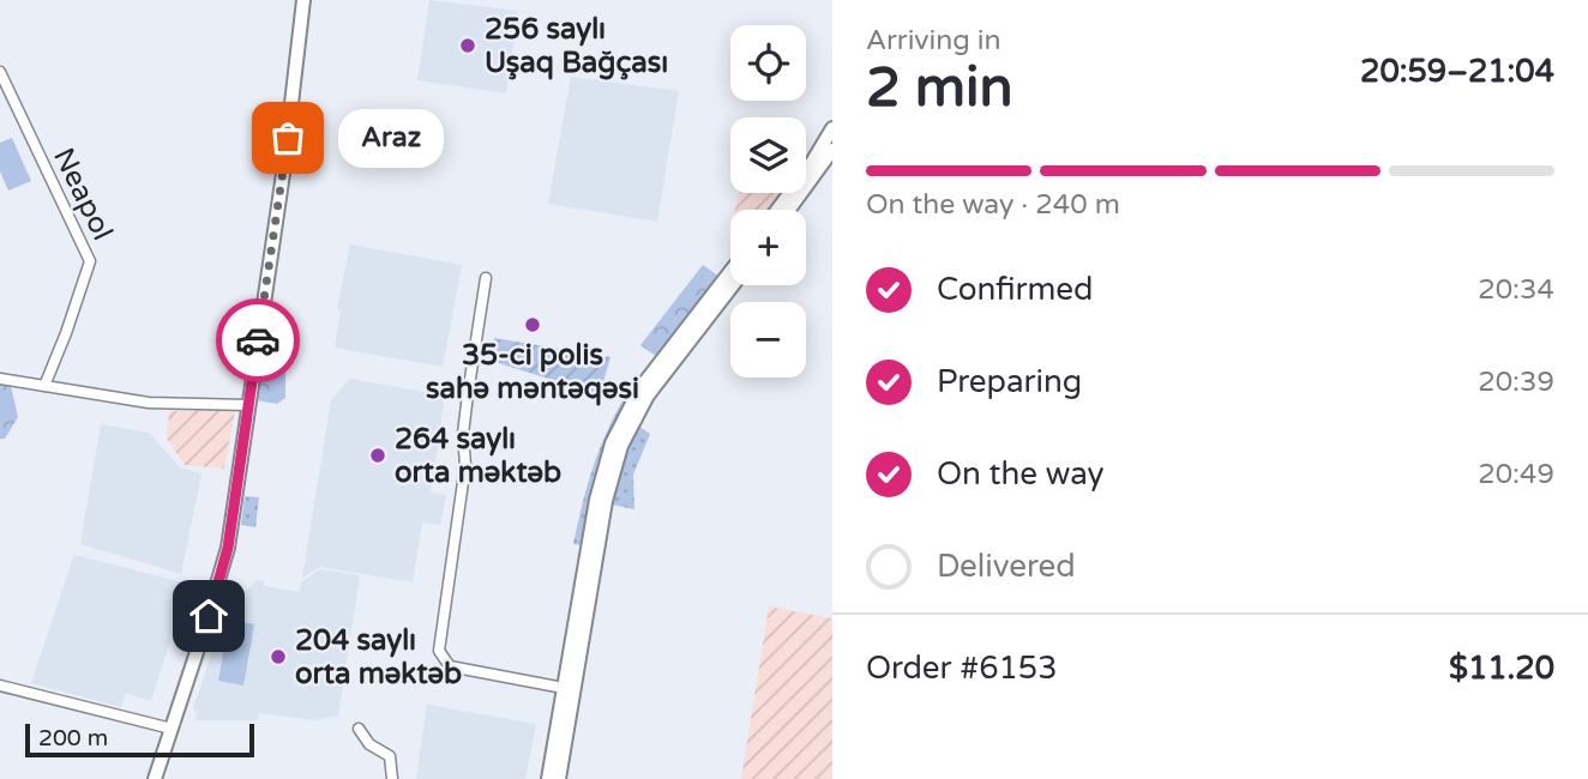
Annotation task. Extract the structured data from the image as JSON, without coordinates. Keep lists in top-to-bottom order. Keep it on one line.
{"streets":{"street":["Neapol"]},"places":["256 saylı Uşaq Bağçası","Araz","35-ci polis sahə məntəqəsi","264 saylı orta məktəb","204 saylı orta məktəb"],"scale_bar":"200 m","page":{"heading":["2 min","Arriving in","20:59–21:04"],"panel":["Order #6153","$11.20"],"map_buttons":["+","−"],"bubble":"Araz","bar":"On the way · 240 m","list":[["Confirmed","20:34"],["Preparing","20:39"],["On the way","20:49"],"Delivered"],"scale":"200 m"}}
